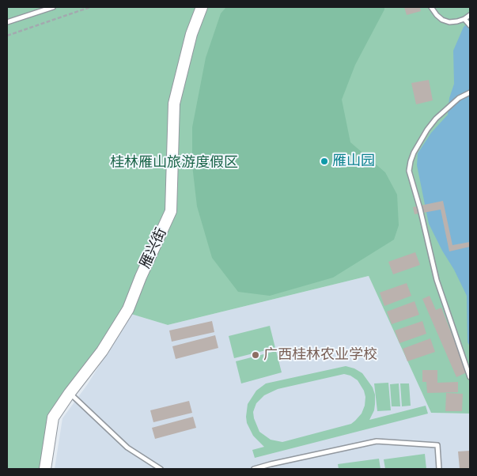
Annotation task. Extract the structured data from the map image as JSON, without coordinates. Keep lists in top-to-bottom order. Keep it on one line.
{"streets":{"street":["雁兴街"]},"parks":["桂林雁山旅游度假区"],"places":["雁山园","广西桂林农业学校"]}
